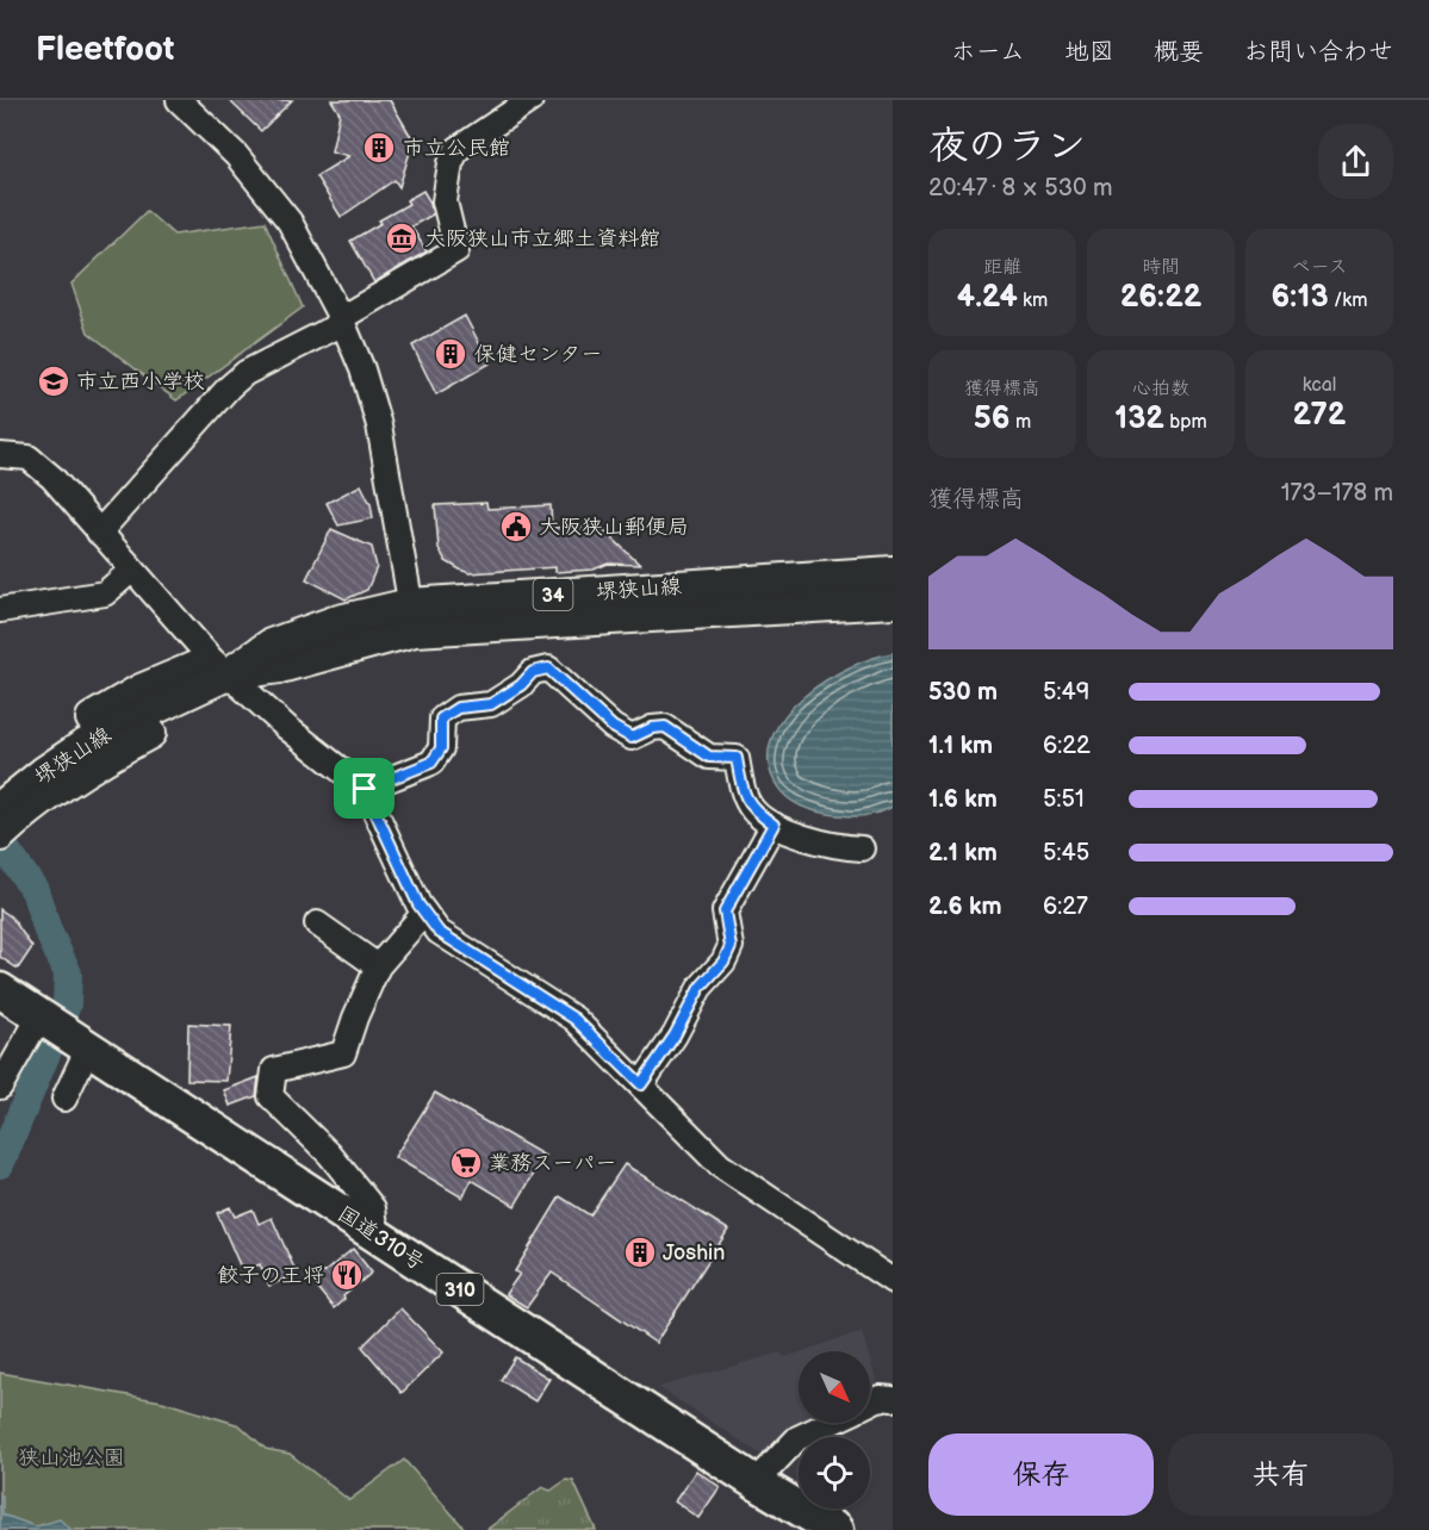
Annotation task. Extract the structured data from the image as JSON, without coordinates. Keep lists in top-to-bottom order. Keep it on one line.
{"streets":{"highway":["国道310号","310"],"main road":["堺狭山線","34"]},"parks":["狭山池公園"],"places":{"building":["市立公民館","保健センター","Joshin"],"museum":["大阪狭山市立郷土資料館"],"school or university":["市立西小学校"],"public building":["大阪狭山郵便局"],"supermarket":["業務スーパー"],"restaurant":["餃子の王将"]},"north":"bottom right","page":{"header":"Fleetfoot","nav":["ホーム","地図","概要","お問い合わせ"],"heading":["夜のラン","20:47 · 8 × 530 m"],"stats":[["距離","4.24 km"],["時間","26:22"],["ペース","6:13 /km"],["獲得標高","56 m"],["心拍数","132 bpm"],["kcal","272"]],"chart":["獲得標高","173–178 m"],"list":[{"name":"530 m","note":"5:49"},{"name":"1.1 km","note":"6:22"},{"name":"1.6 km","note":"5:51"},{"name":"2.1 km","note":"5:45"},{"name":"2.6 km","note":"6:27"}],"buttons":["保存","共有"]}}
